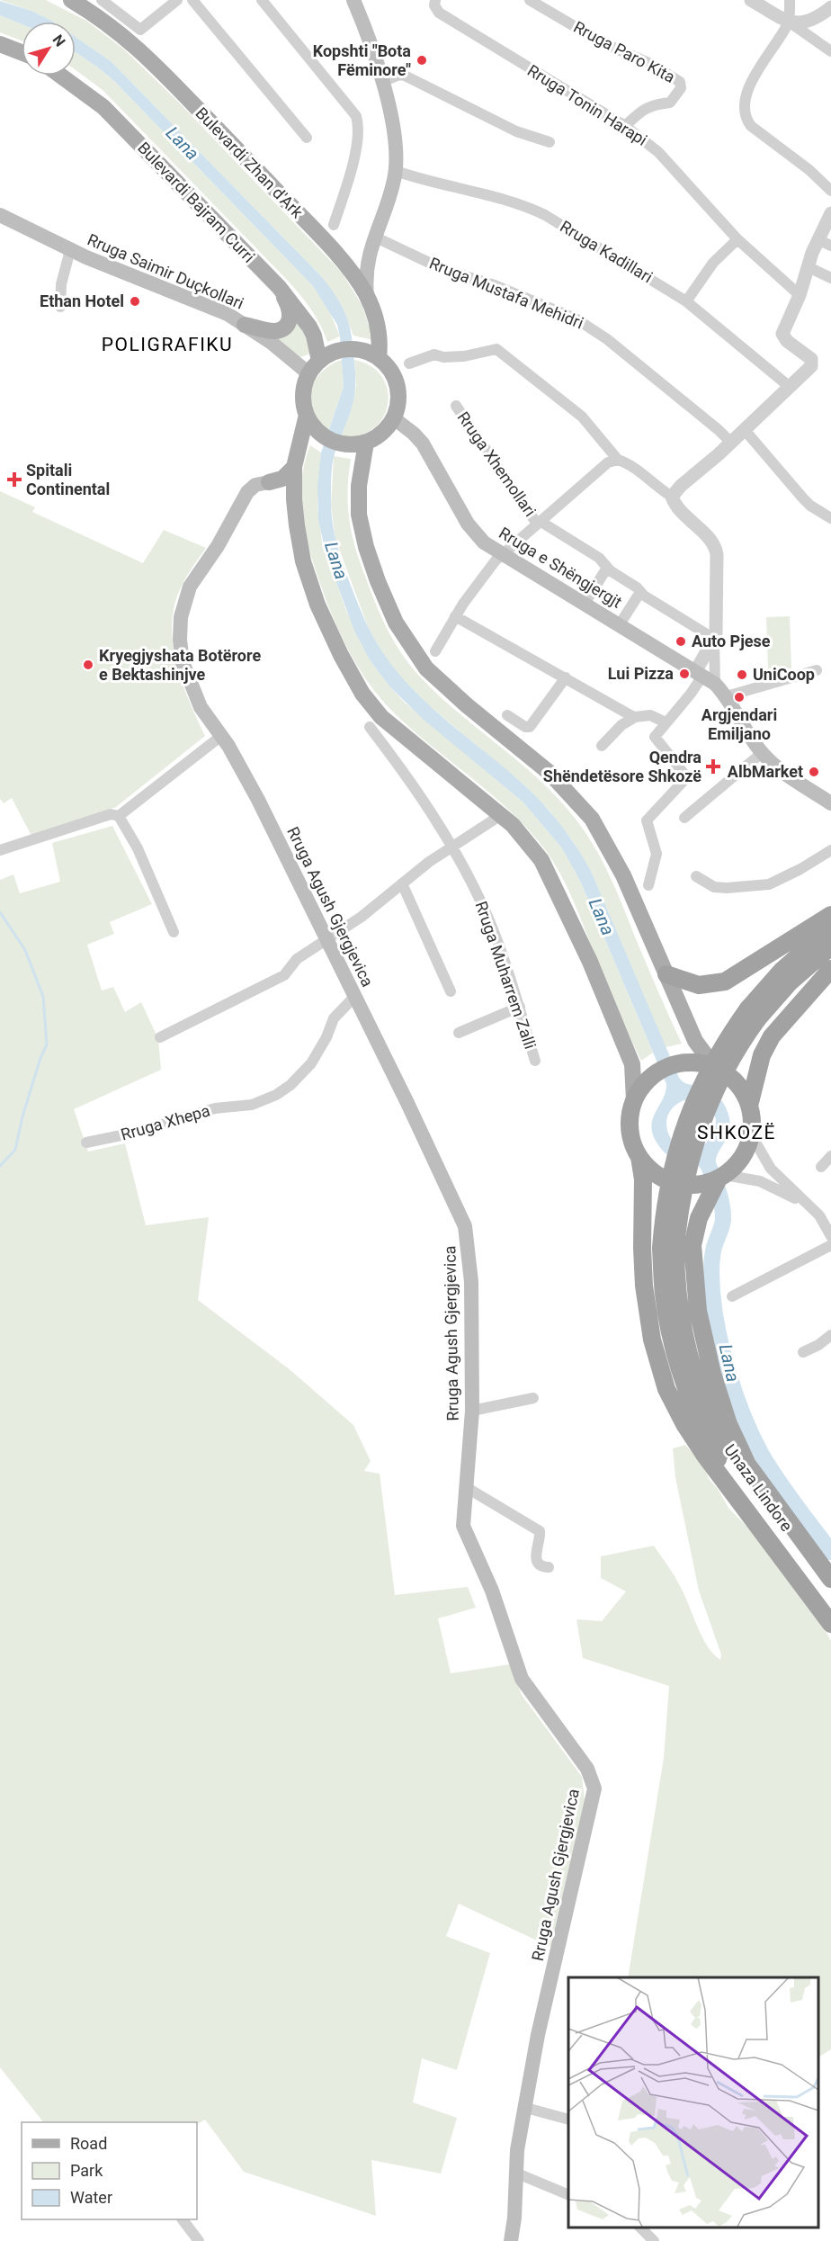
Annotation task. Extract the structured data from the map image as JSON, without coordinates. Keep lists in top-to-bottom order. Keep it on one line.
{"streets":{"highway":["Unaza Lindore"],"main road":["Bulevardi Zhan d'Ark","Bulevardi Bajram Curri","Rruga Saimir Duçkollari","Rruga e Shëngjergjt","Rruga Agush Gjergjevica"],"street":["Rruga Paro Kita","Rruga Tonin Harapi","Rruga Kadillari","Rruga Mustafa Mehidri","Rruga Xhemollari","Rruga Muharrem Zalli","Rruga Xhepa"]},"crossings":[["Rruga Paro Kita","Rruga Tonin Harapi"],["Bulevardi Zhan d'Ark","Bulevardi Bajram Curri"],["Bulevardi Zhan d'Ark","Rruga Saimir Duçkollari"],["Bulevardi Zhan d'Ark","Rruga e Shëngjergjt"],["Bulevardi Bajram Curri","Rruga Saimir Duçkollari"],["Bulevardi Bajram Curri","Rruga e Shëngjergjt"],["Rruga Saimir Duçkollari","Rruga e Shëngjergjt"],["Rruga Xhemollari","Rruga e Shëngjergjt"],["Rruga Agush Gjergjevica","Rruga Xhepa"]],"districts":["POLIGRAFIKU","SHKOZË"],"water":["Lana"],"places":{"other":["Kopshti \"Bota Fëminore\"","Ethan Hotel","Auto Pjese","Kryegjyshata Botërore e Bektashinjve","Lui Pizza","UniCoop","Argjendari Emiljano","AlbMarket"],"health":["Spitali Continental","Qendra Shëndetësore Shkozë"]},"legend":["Road","Park","Water"],"north":"top right"}
